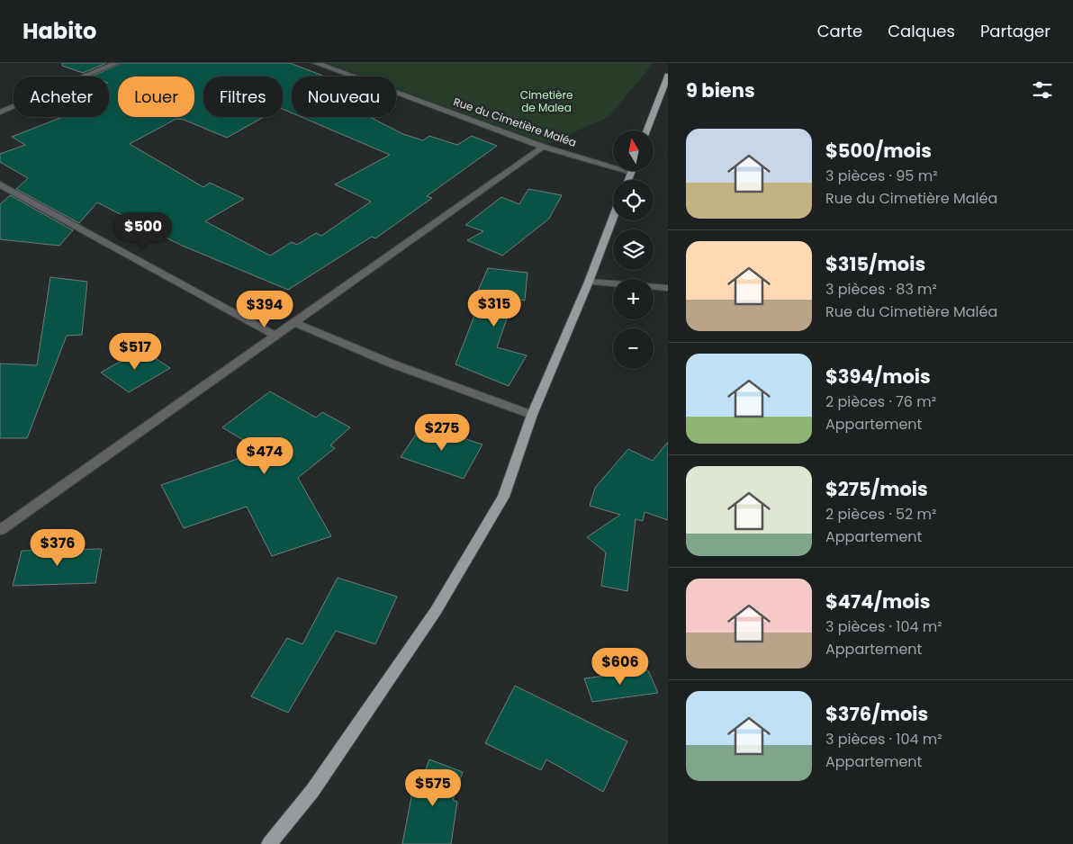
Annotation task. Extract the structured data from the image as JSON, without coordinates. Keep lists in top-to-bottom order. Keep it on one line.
{"streets":{"street":["Rue du Cimetière Maléa"]},"parks":["Cimetière de Malea"],"north":"top","page":{"header":"Habito","nav":["Carte","Calques","Partager"],"heading":"9 biens","chip":["Acheter","Louer","Filtres","Nouveau"],"list":[{"name":"$500/mois","note":"3 pièces · 95 m² · Rue du Cimetière Maléa"},{"name":"$315/mois","note":"3 pièces · 83 m² · Rue du Cimetière Maléa"},{"name":"$394/mois","note":"2 pièces · 76 m² · Appartement"},{"name":"$275/mois","note":"2 pièces · 52 m² · Appartement"},{"name":"$474/mois","note":"3 pièces · 104 m² · Appartement"},{"name":"$376/mois","note":"3 pièces · 104 m² · Appartement"}],"map_buttons":["+","−"],"price":["$500","$315","$394","$517","$275","$474","$376","$606","$575"]}}
